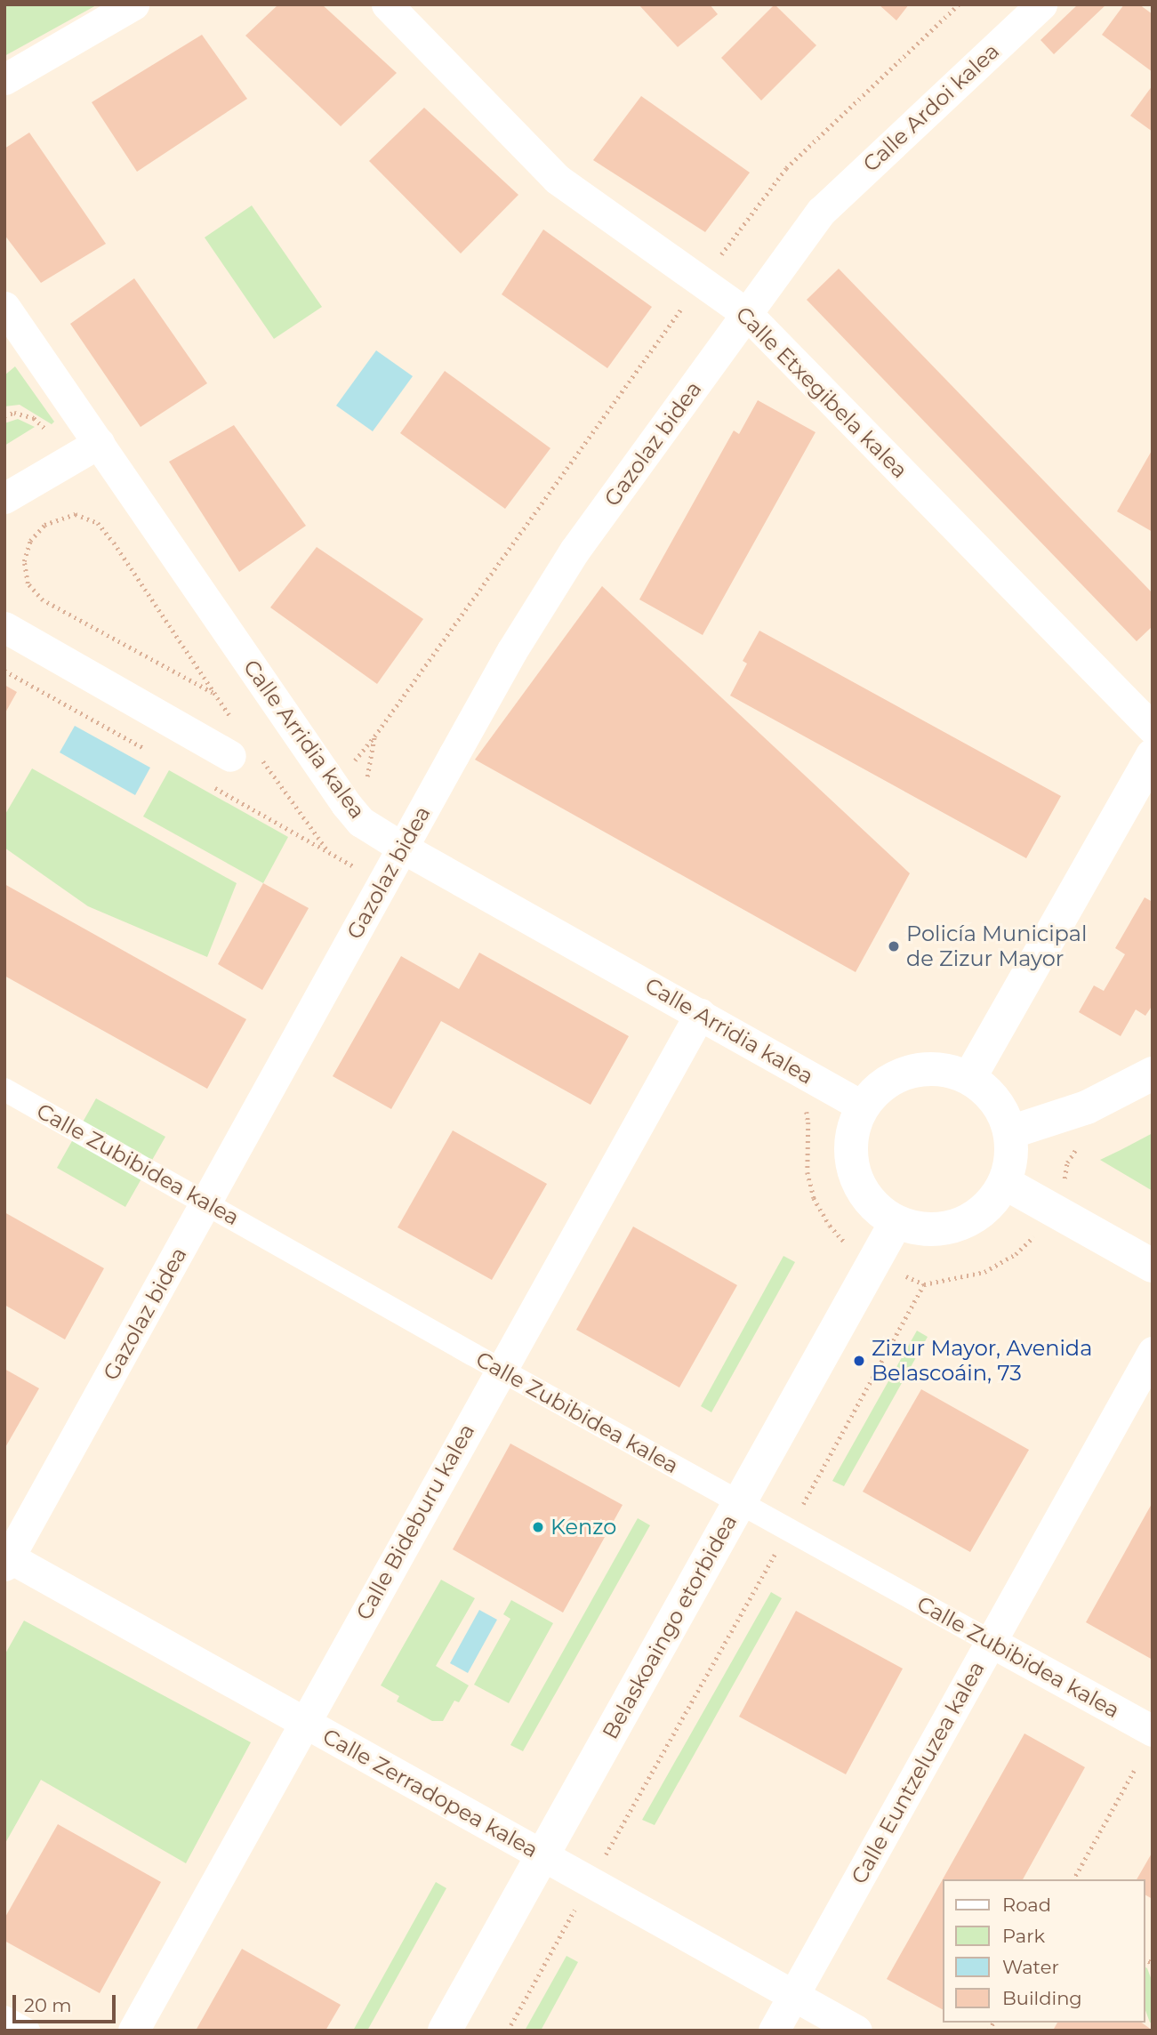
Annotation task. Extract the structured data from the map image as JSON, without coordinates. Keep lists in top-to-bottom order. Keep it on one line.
{"streets":{"street":["Calle Ardoi kalea","Calle Etxegibela kalea","Gazolaz bidea","Calle Arridia kalea","Calle Zubibidea kalea","Calle Bideburu kalea","Belaskoaingo etorbidea","Calle Euntzeluzea kalea","Calle Zerradopea kalea"]},"crossings":[["Calle Ardoi kalea","Gazolaz bidea"],["Calle Etxegibela kalea","Gazolaz bidea"],["Gazolaz bidea","Calle Arridia kalea"],["Gazolaz bidea","Calle Zubibidea kalea"],["Gazolaz bidea","Calle Zerradopea kalea"],["Calle Arridia kalea","Calle Bideburu kalea"],["Calle Arridia kalea","Belaskoaingo etorbidea"],["Calle Zubibidea kalea","Calle Bideburu kalea"],["Calle Zubibidea kalea","Belaskoaingo etorbidea"],["Calle Zubibidea kalea","Calle Euntzeluzea kalea"],["Calle Bideburu kalea","Calle Zerradopea kalea"],["Belaskoaingo etorbidea","Calle Zerradopea kalea"],["Calle Euntzeluzea kalea","Calle Zerradopea kalea"]],"places":["Policía Municipal de Zizur Mayor","Zizur Mayor, Avenida Belascoáin, 73","Kenzo"],"legend":["Road","Park","Water","Building"],"scale_bar":"20 m"}
